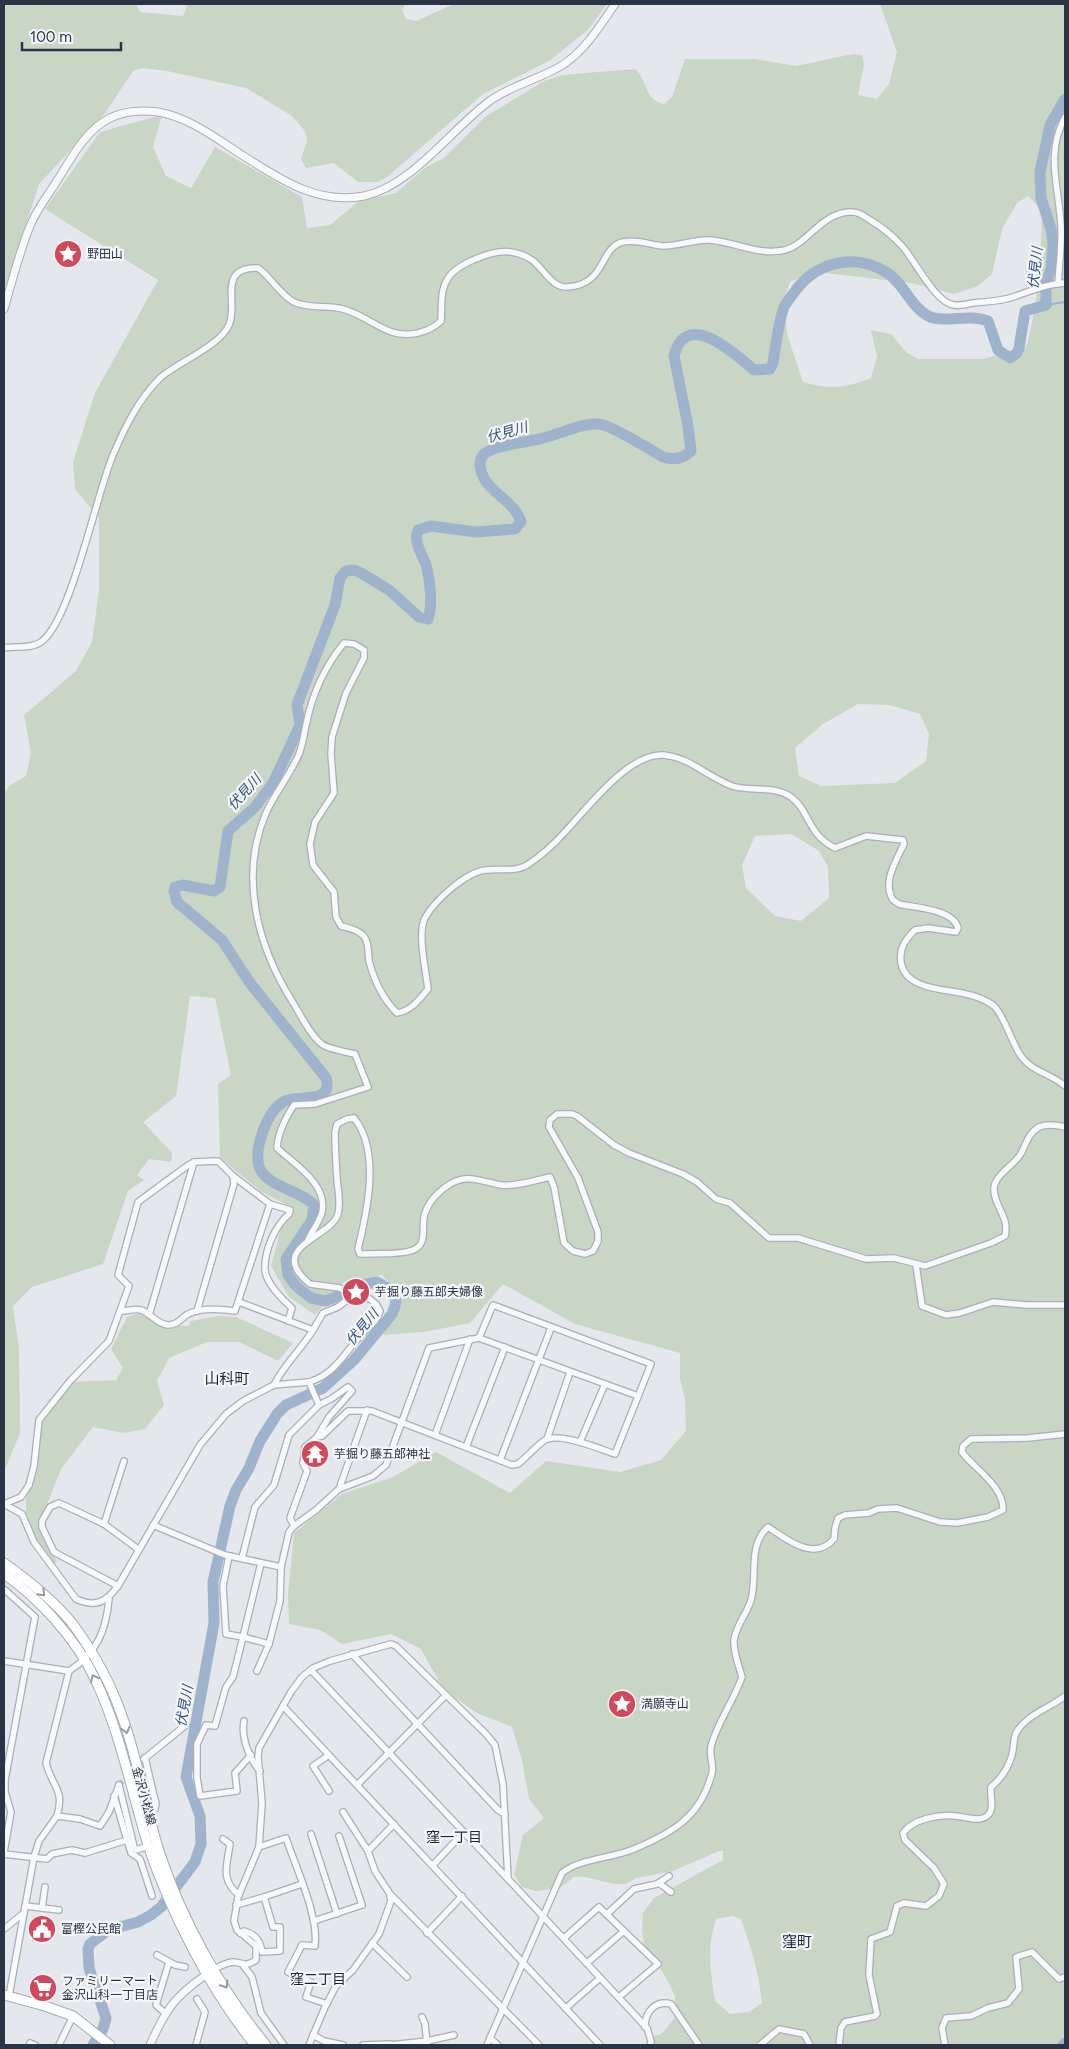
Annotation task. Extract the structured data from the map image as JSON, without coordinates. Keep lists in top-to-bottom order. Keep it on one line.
{"streets":{"main road":["金沢小松線"]},"districts":["山科町","窪一丁目","窪町","窪二丁目"],"water":["伏見川"],"places":{"place":["野田山","芋掘り藤五郎夫婦像","満願寺山"],"temple":["芋掘り藤五郎神社"],"public building":["富樫公民館"],"supermarket":["ファミリーマート 金沢山科一丁目店"]},"scale_bar":"100 m"}
